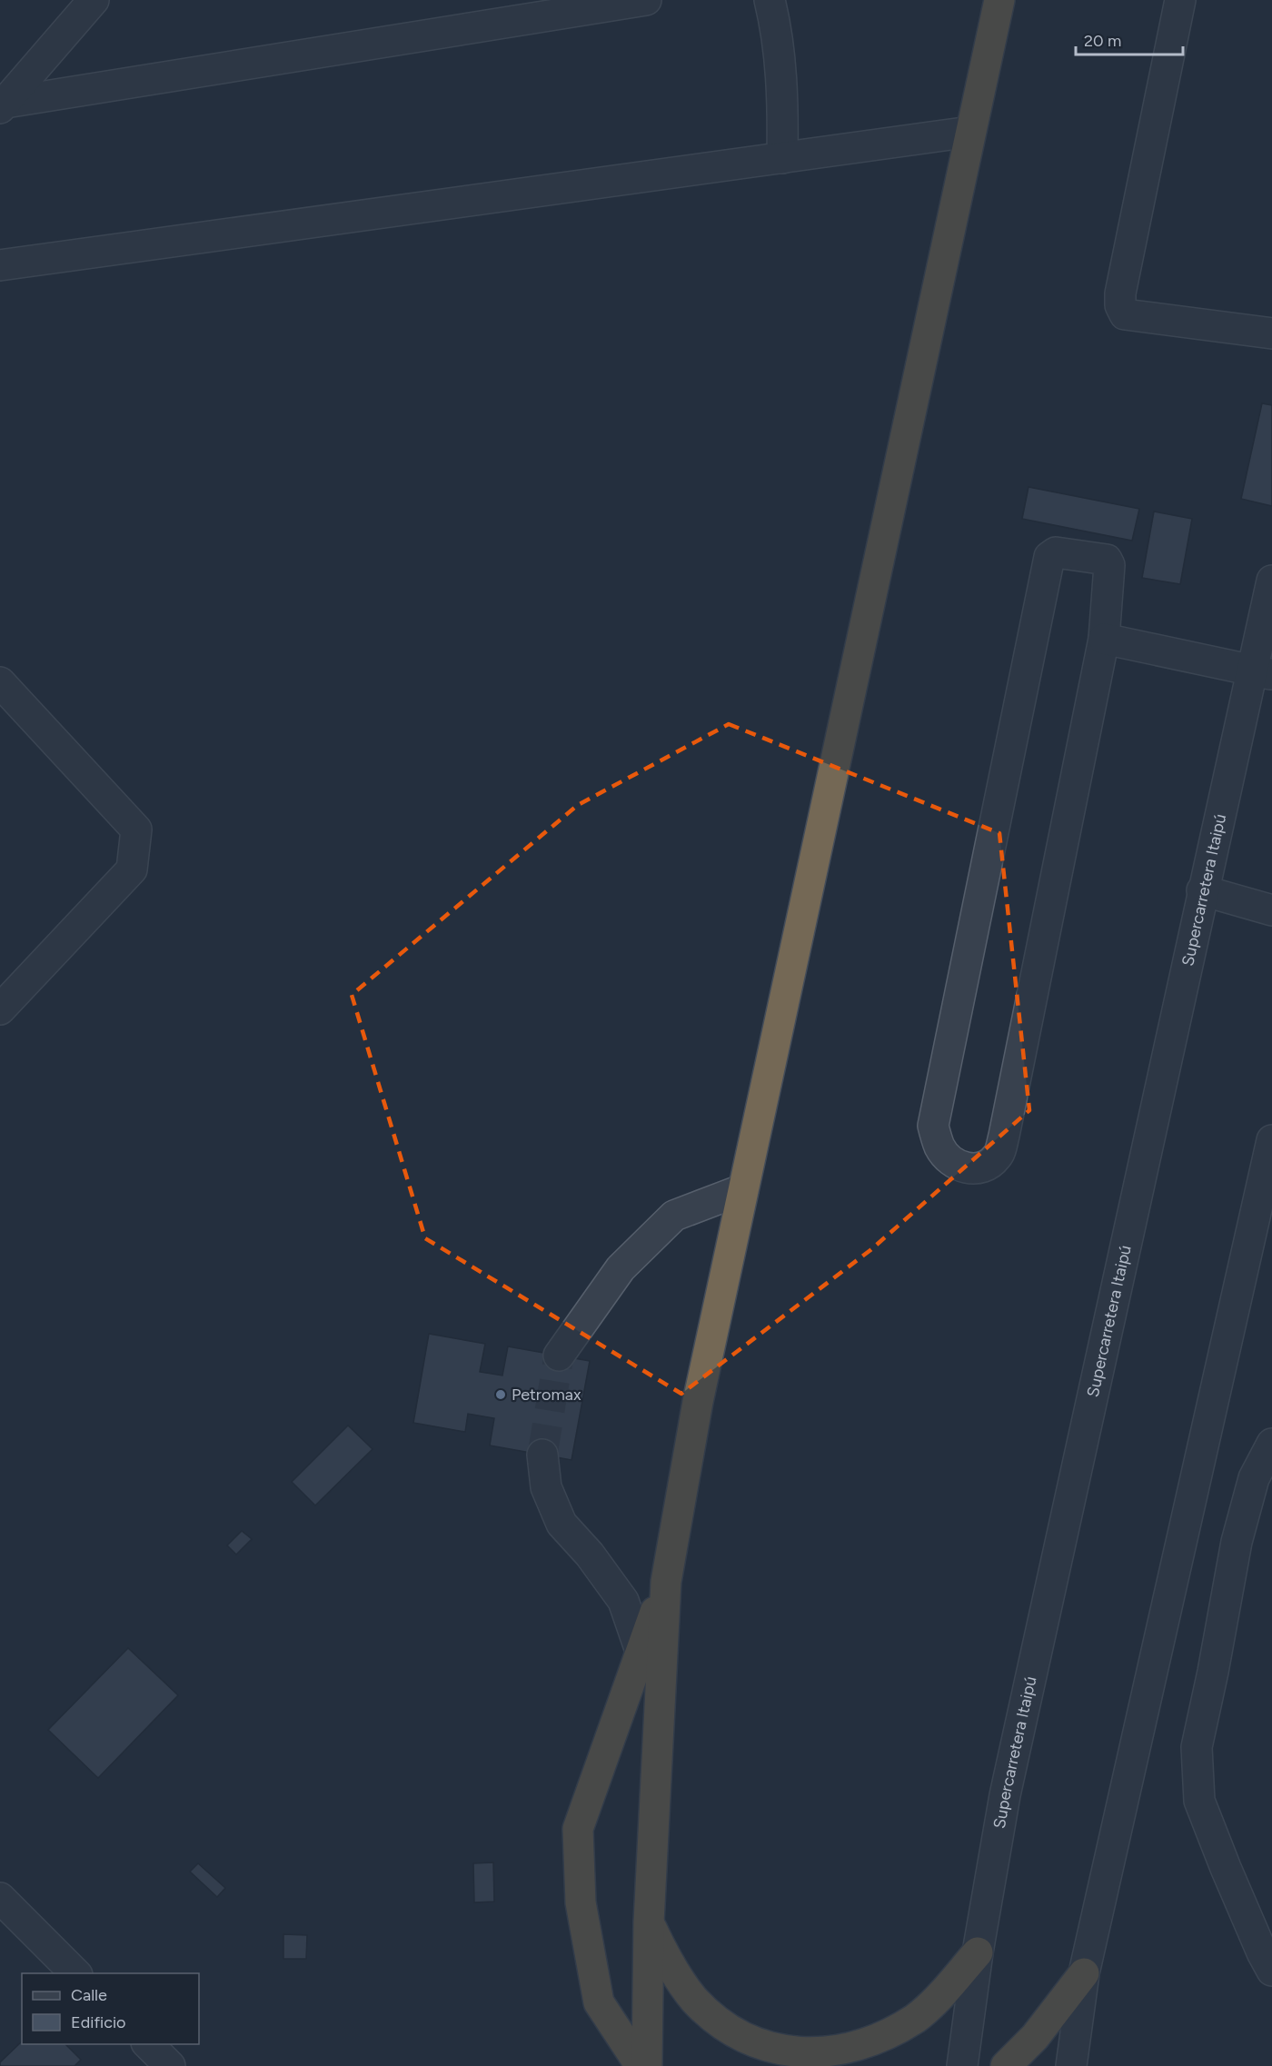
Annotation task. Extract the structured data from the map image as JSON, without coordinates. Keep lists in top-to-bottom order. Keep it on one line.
{"streets":{"street":["Supercarretera Itaipú"]},"places":["Petromax"],"legend":["Calle","Edificio"],"scale_bar":"20 m"}
